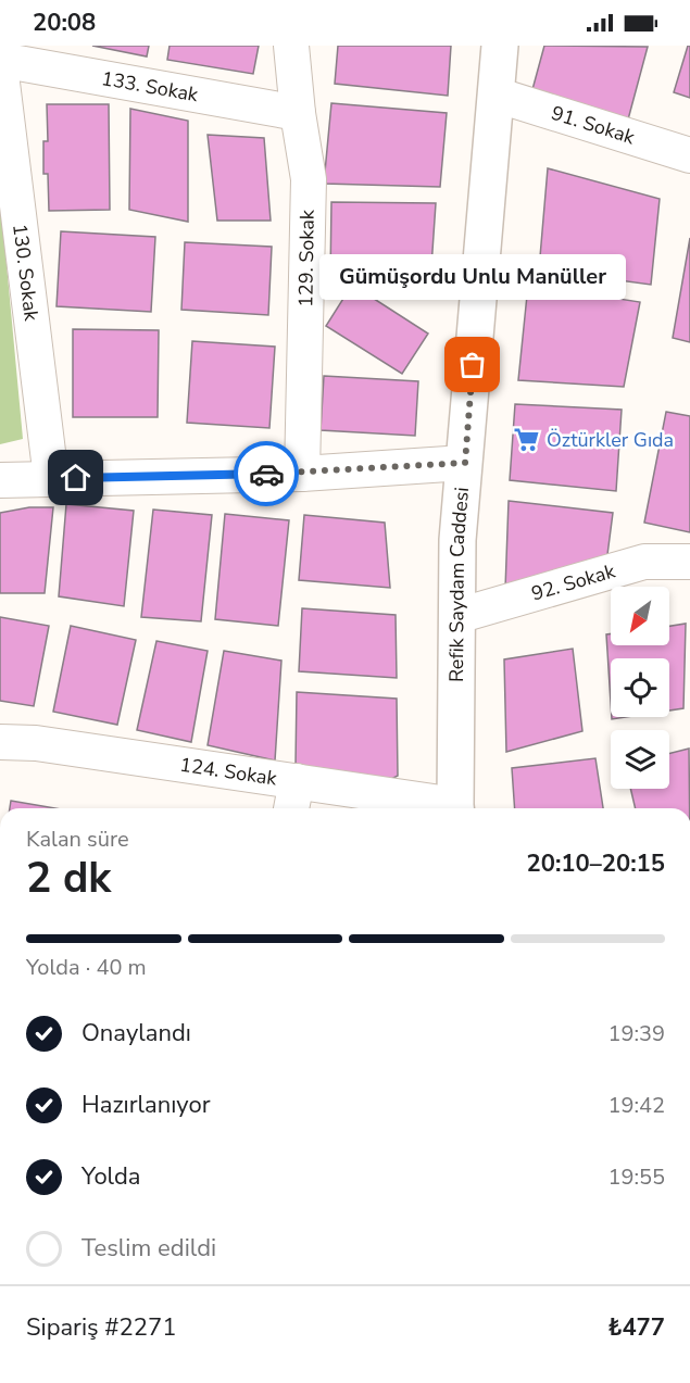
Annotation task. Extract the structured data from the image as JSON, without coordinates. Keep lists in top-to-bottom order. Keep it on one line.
{"streets":{"street":["133. Sokak","91. Sokak","129. Sokak","130. Sokak","92. Sokak","Refik Saydam Caddesi","124. Sokak"]},"crossings":[["133. Sokak","129. Sokak"],["91. Sokak","Refik Saydam Caddesi"],["92. Sokak","Refik Saydam Caddesi"]],"places":{"other":["Gümüşordu Unlu Manüller"],"supermarket":["Öztürkler Gıda"]},"north":"bottom left","page":{"status":"20:08","bubble":"Gümüşordu Unlu Manüller","heading":["2 dk","Kalan süre","20:10–20:15"],"panel":["Sipariş #2271","₺477"],"bar":"Yolda · 40 m","list":[["Onaylandı","19:39"],["Hazırlanıyor","19:42"],["Yolda","19:55"],"Teslim edildi"]}}
